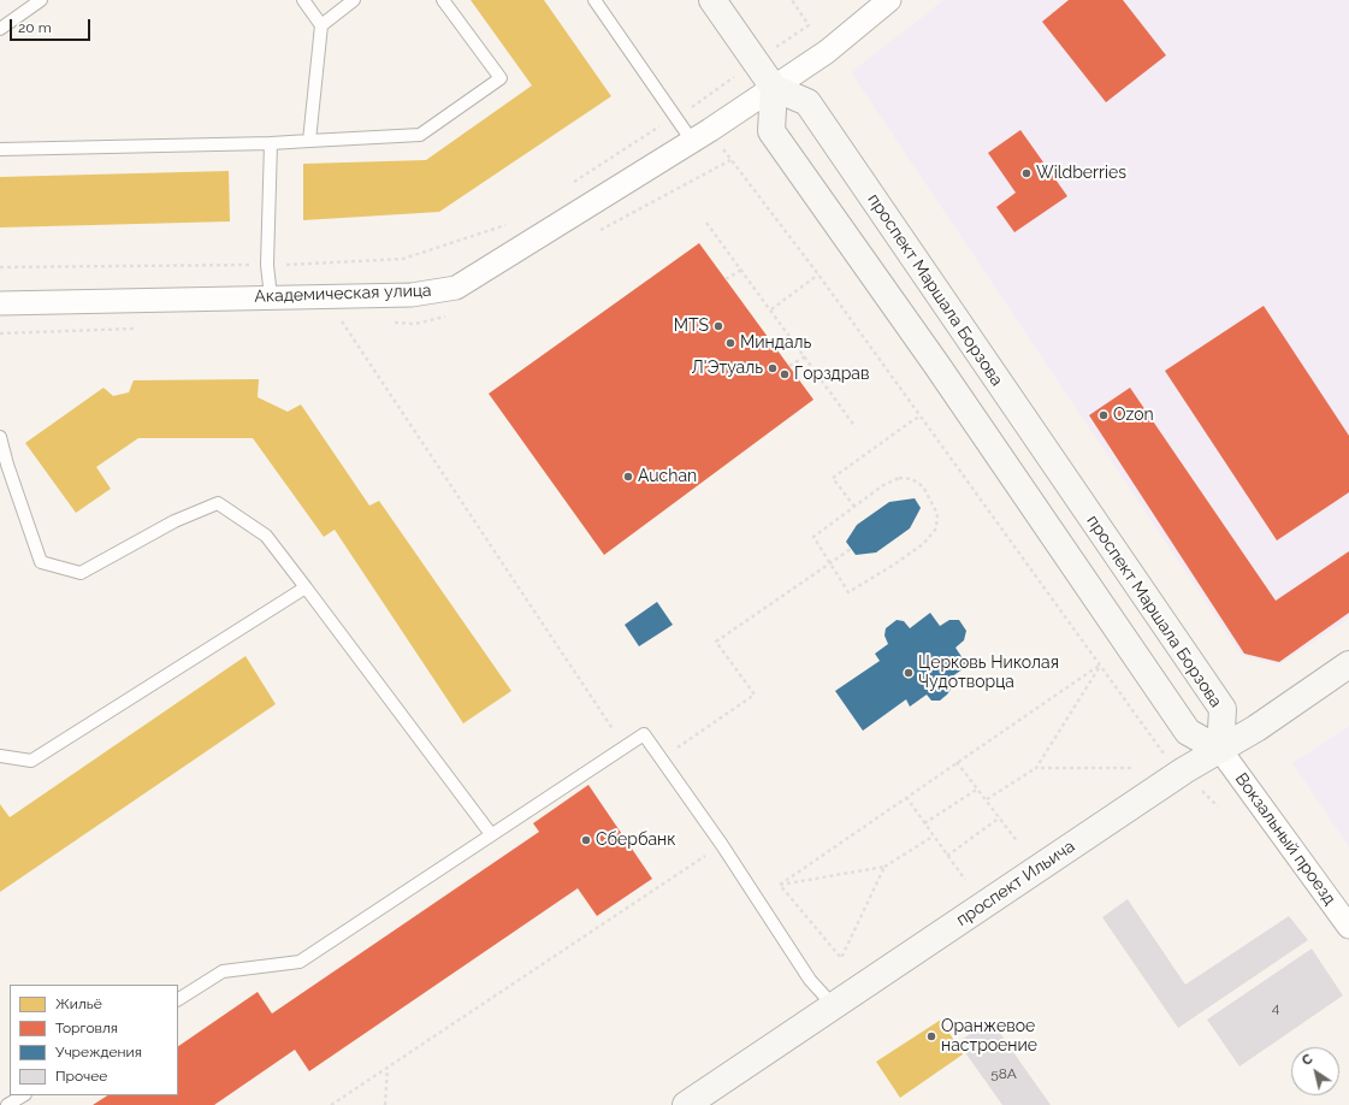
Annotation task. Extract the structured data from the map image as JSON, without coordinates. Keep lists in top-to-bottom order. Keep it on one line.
{"streets":{"street":["проспект Маршала Борзова","Академическая улица","Вокзальный проезд","проспект Ильича"]},"crossings":[["проспект Маршала Борзова","Академическая улица"],["проспект Маршала Борзова","Вокзальный проезд"],["проспект Маршала Борзова","проспект Ильича"],["Вокзальный проезд","проспект Ильича"]],"places":["Wildberries","MTS","Миндаль","Л'Этуаль","Горздрав","Ozon","Auchan","Церковь Николая Чудотворца","Сбербанк","Оранжевое настроение"],"house_numbers":["4","58А"],"legend":["Жильё","Торговля","Учреждения","Прочее"],"scale_bar":"20 m","north":"top left"}
